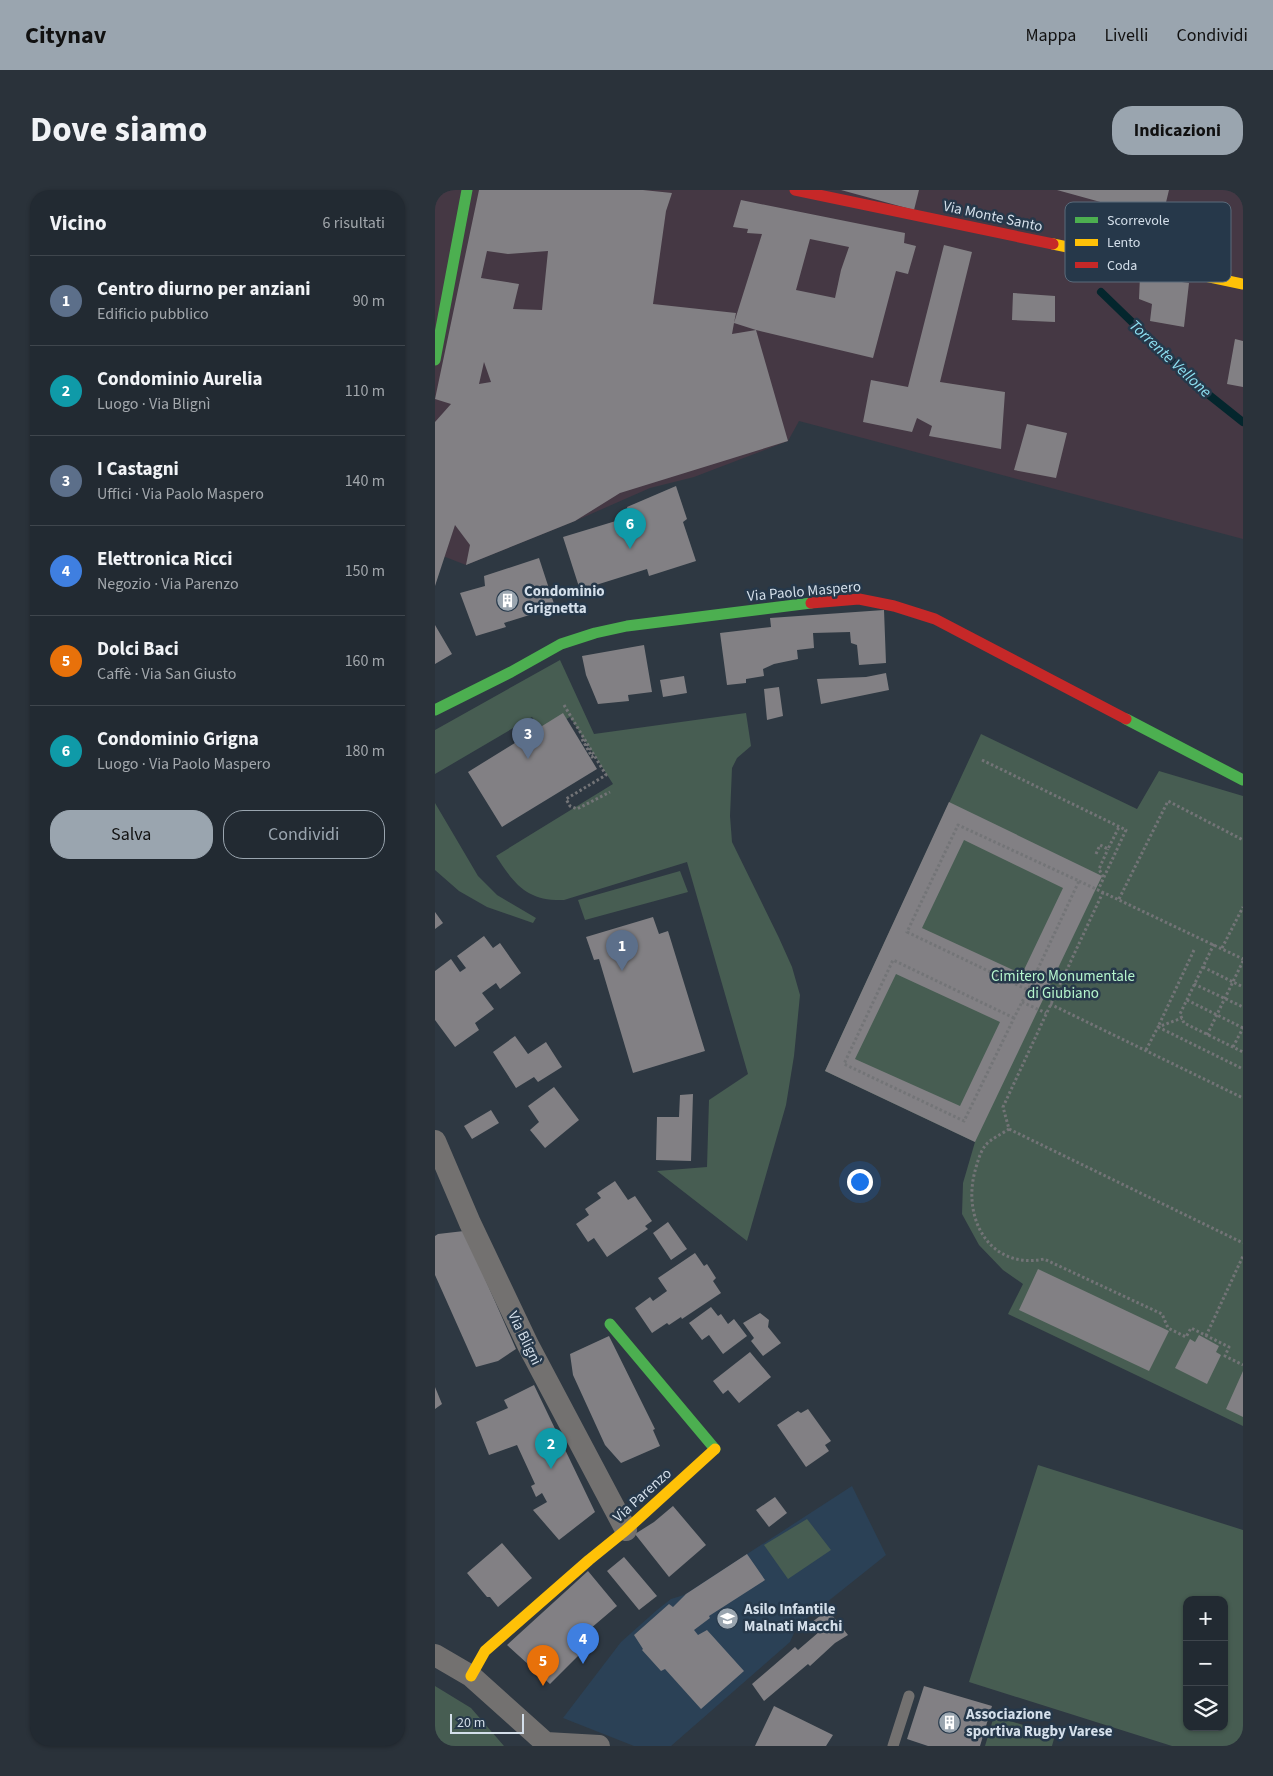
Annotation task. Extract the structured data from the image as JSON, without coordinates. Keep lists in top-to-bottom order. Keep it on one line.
{"streets":{"street":["Via Monte Santo","Via Paolo Maspero","Via Blignì","Via Parenzo"]},"crossings":[["Via Blignì","Via Parenzo"]],"water":["Torrente Vellone"],"parks":["Cimitero Monumentale di Giubiano"],"places":{"building":["Condominio Grignetta","Associazione sportiva Rugby Varese"],"school or university":["Asilo Infantile Malnati Macchi"]},"legend":["Scorrevole","Lento","Coda"],"scale_bar":"20 m","page":{"header":"Citynav","nav":["Mappa","Livelli","Condividi"],"title":"Dove siamo","buttons":["Indicazioni",["Salva","Condividi"]],"heading":["Vicino","6 risultati"],"list":[{"mark":"1","name":"Centro diurno per anziani","note":"Edificio pubblico","value":"90 m"},{"mark":"2","name":"Condominio Aurelia","note":"Luogo · Via Blignì","value":"110 m"},{"mark":"3","name":"I Castagni","note":"Uffici · Via Paolo Maspero","value":"140 m"},{"mark":"4","name":"Elettronica Ricci","note":"Negozio · Via Parenzo","value":"150 m"},{"mark":"5","name":"Dolci Baci","note":"Caffè · Via San Giusto","value":"160 m"},{"mark":"6","name":"Condominio Grigna","note":"Luogo · Via Paolo Maspero","value":"180 m"}],"pins":["6","3","1","2","4","5"],"map_buttons":["+","−"],"scale":"20 m"}}
